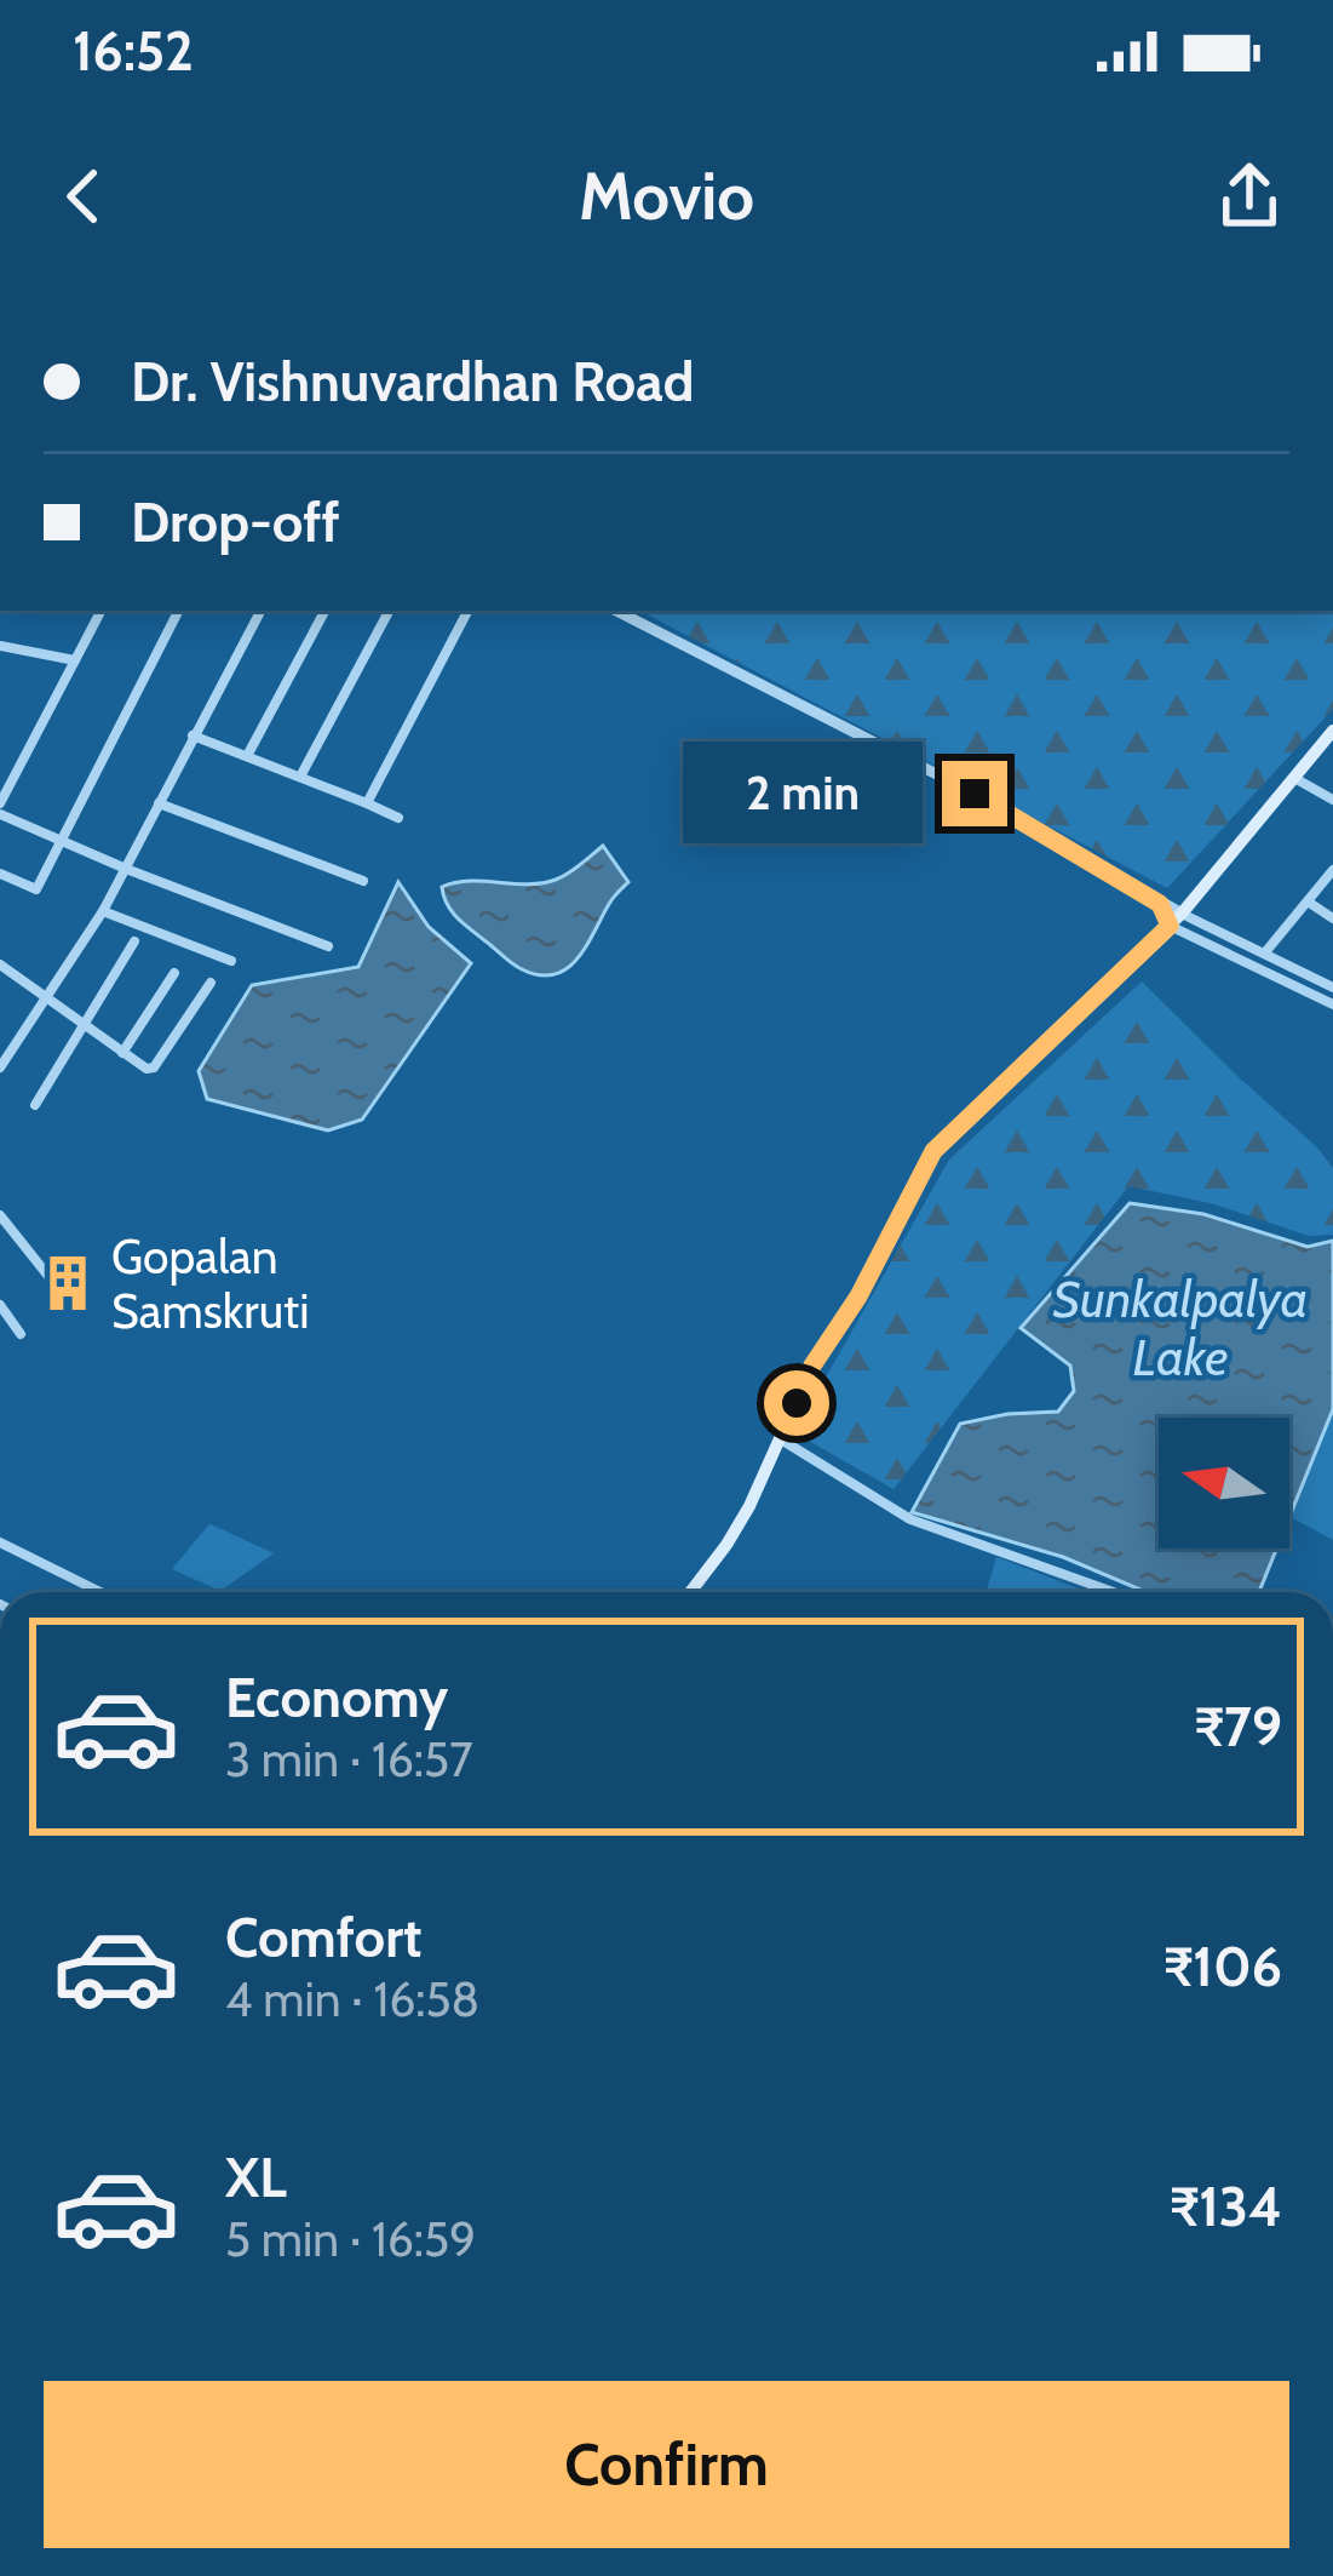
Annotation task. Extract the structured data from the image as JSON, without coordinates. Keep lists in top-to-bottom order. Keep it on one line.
{"water":["Sunkalpalya Lake"],"places":{"building":["Gopalan Samskruti"]},"north":"left","page":{"status":"16:52","header":"Movio","banner":["Dr. Vishnuvardhan Road","Drop-off"],"bubble":"2 min","list":[{"name":"Economy","note":"3 min · 16:57","value":"₹79"},{"name":"Comfort","note":"4 min · 16:58","value":"₹106"},{"name":"XL","note":"5 min · 16:59","value":"₹134"}],"buttons":"Confirm"}}
